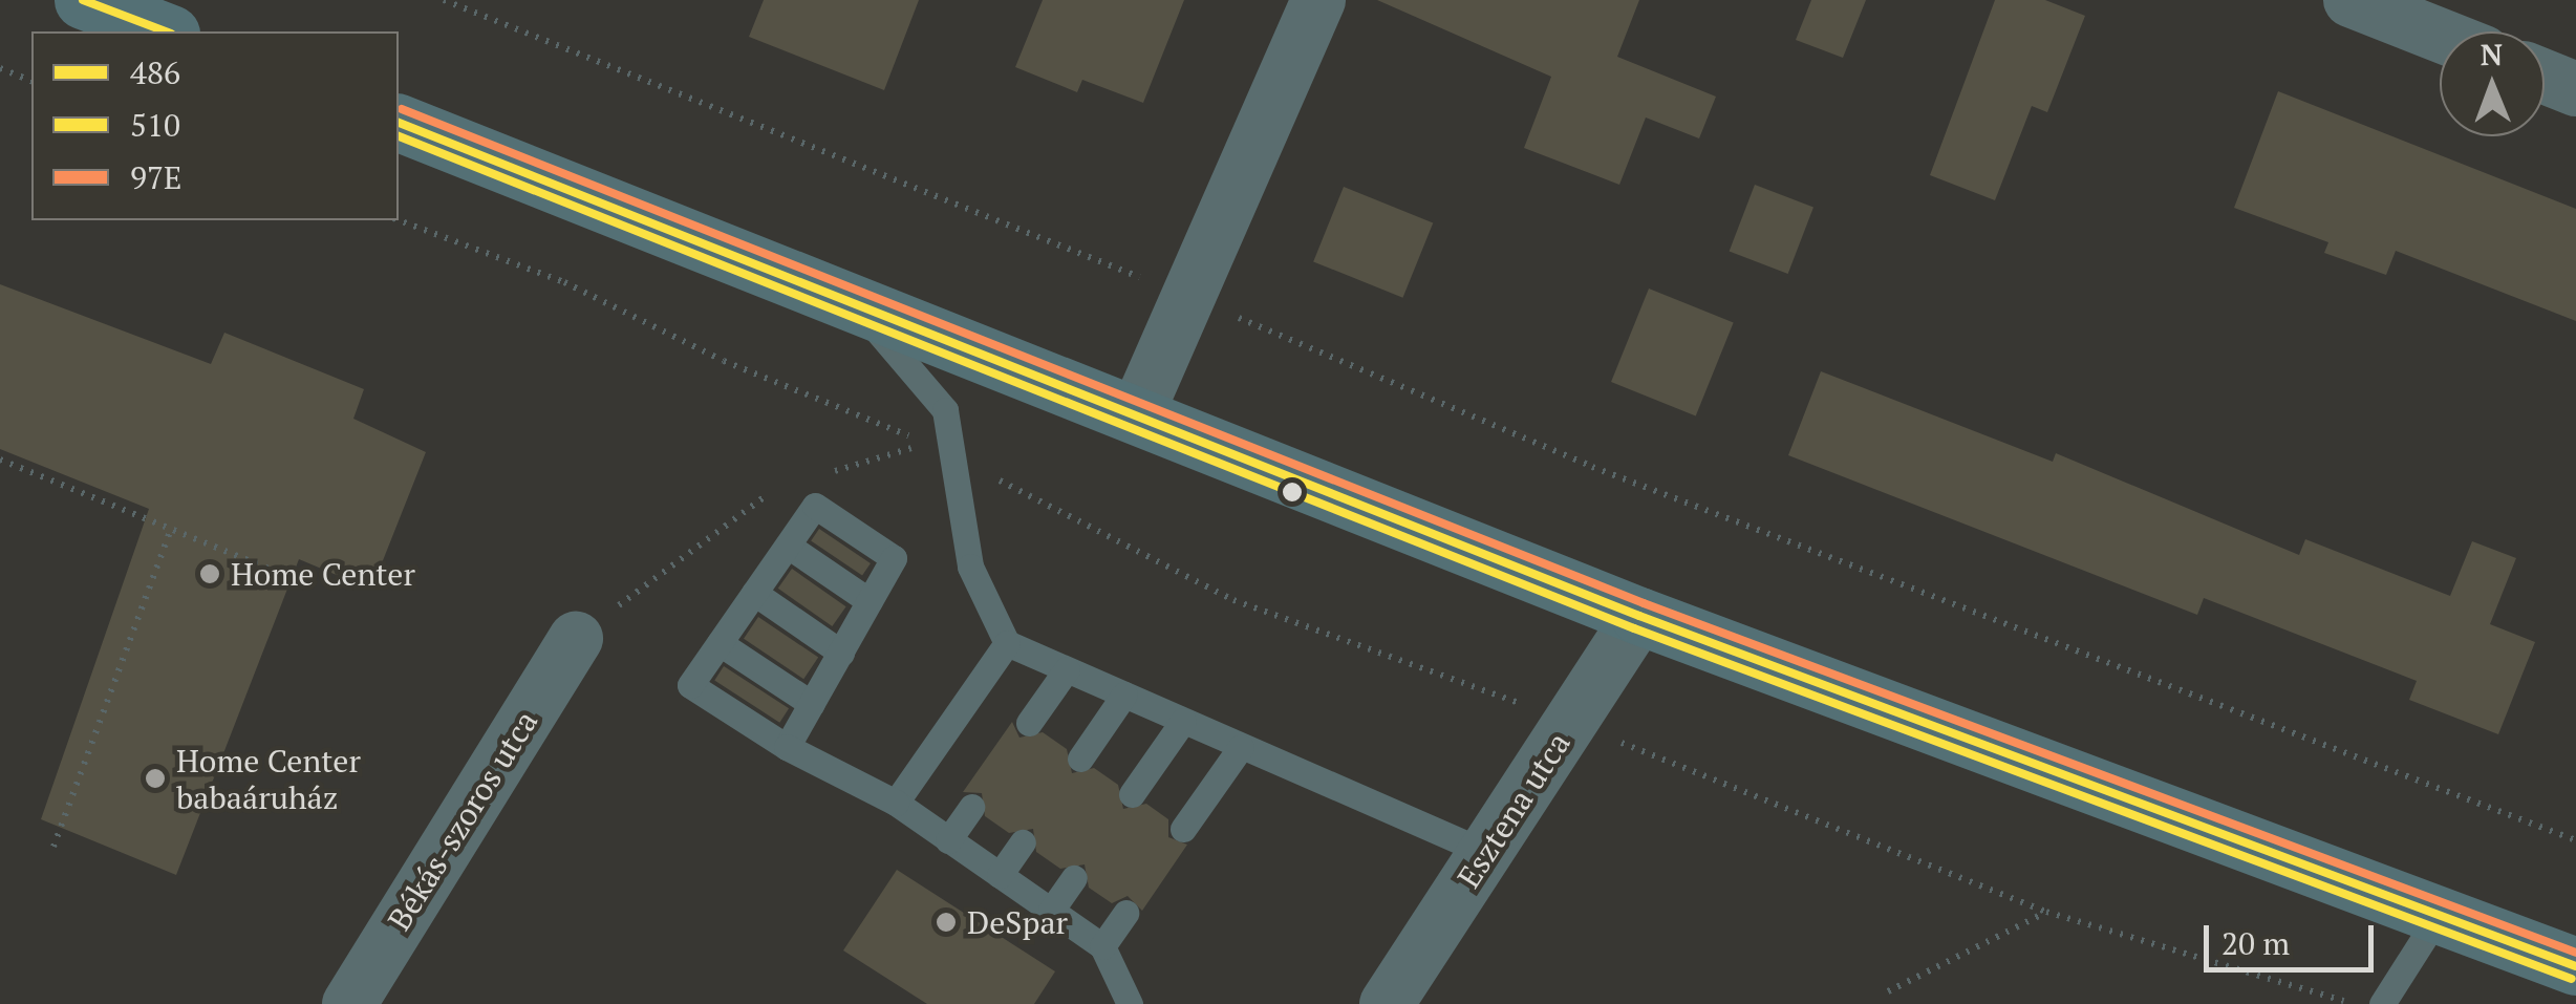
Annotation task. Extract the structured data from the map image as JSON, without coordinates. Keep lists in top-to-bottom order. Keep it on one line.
{"streets":{"street":["Esztena utca","Békás-szoros utca"]},"places":["Home Center","Home Center babaáruház","DeSpar"],"lines":["transit line 486","transit line 97E","transit line 510"],"legend":["486","510","97E"],"scale_bar":"20 m","north":"top"}
